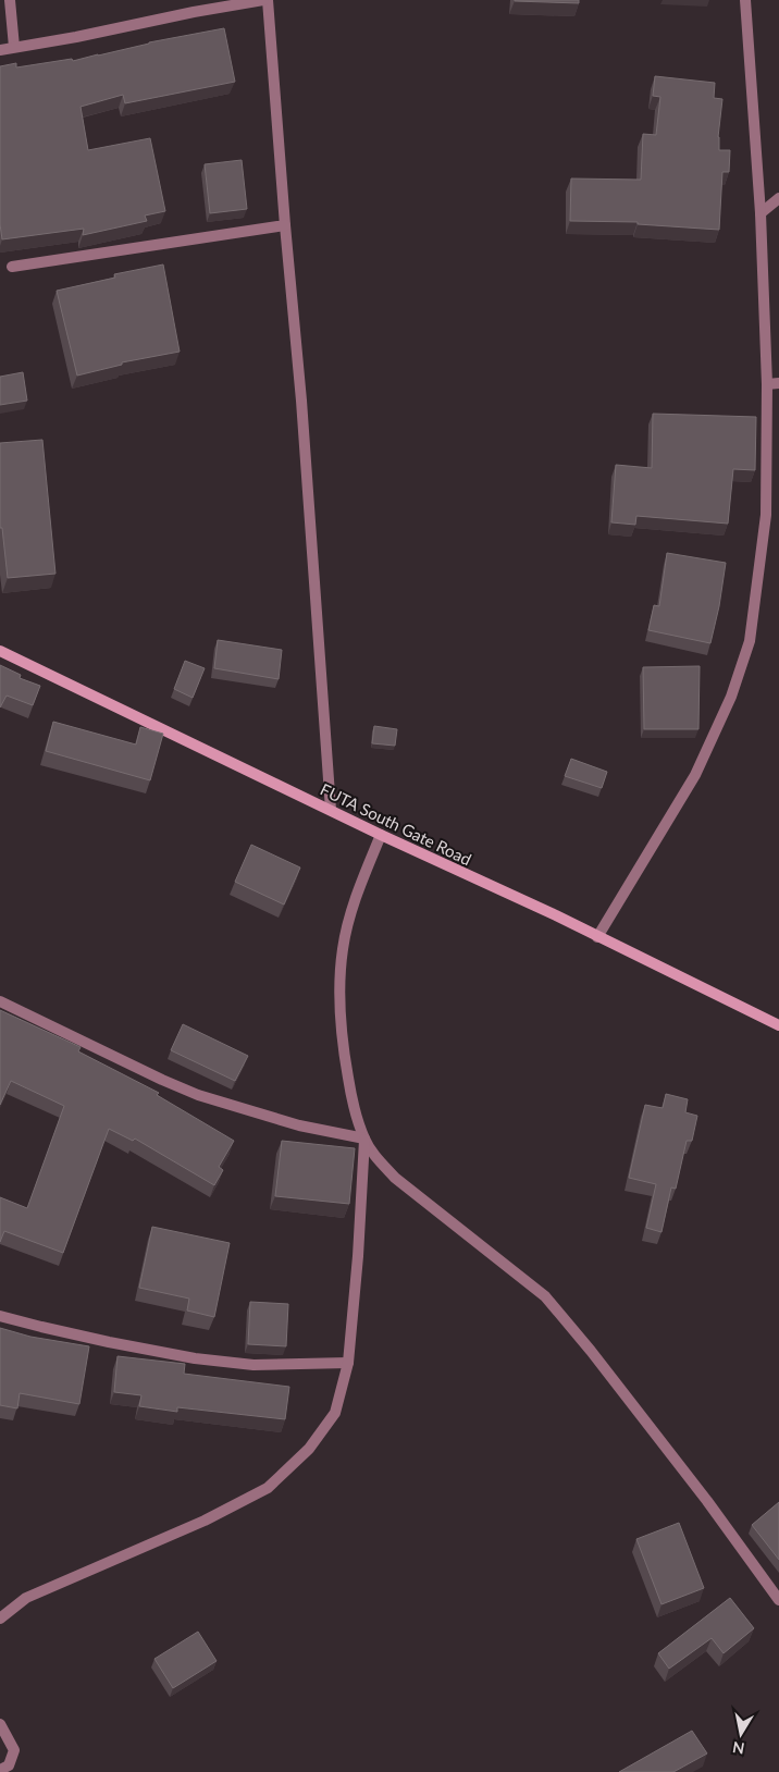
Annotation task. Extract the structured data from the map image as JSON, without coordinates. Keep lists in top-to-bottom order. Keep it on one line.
{"streets":{"main road":["FUTA South Gate Road"]},"north":"bottom"}
